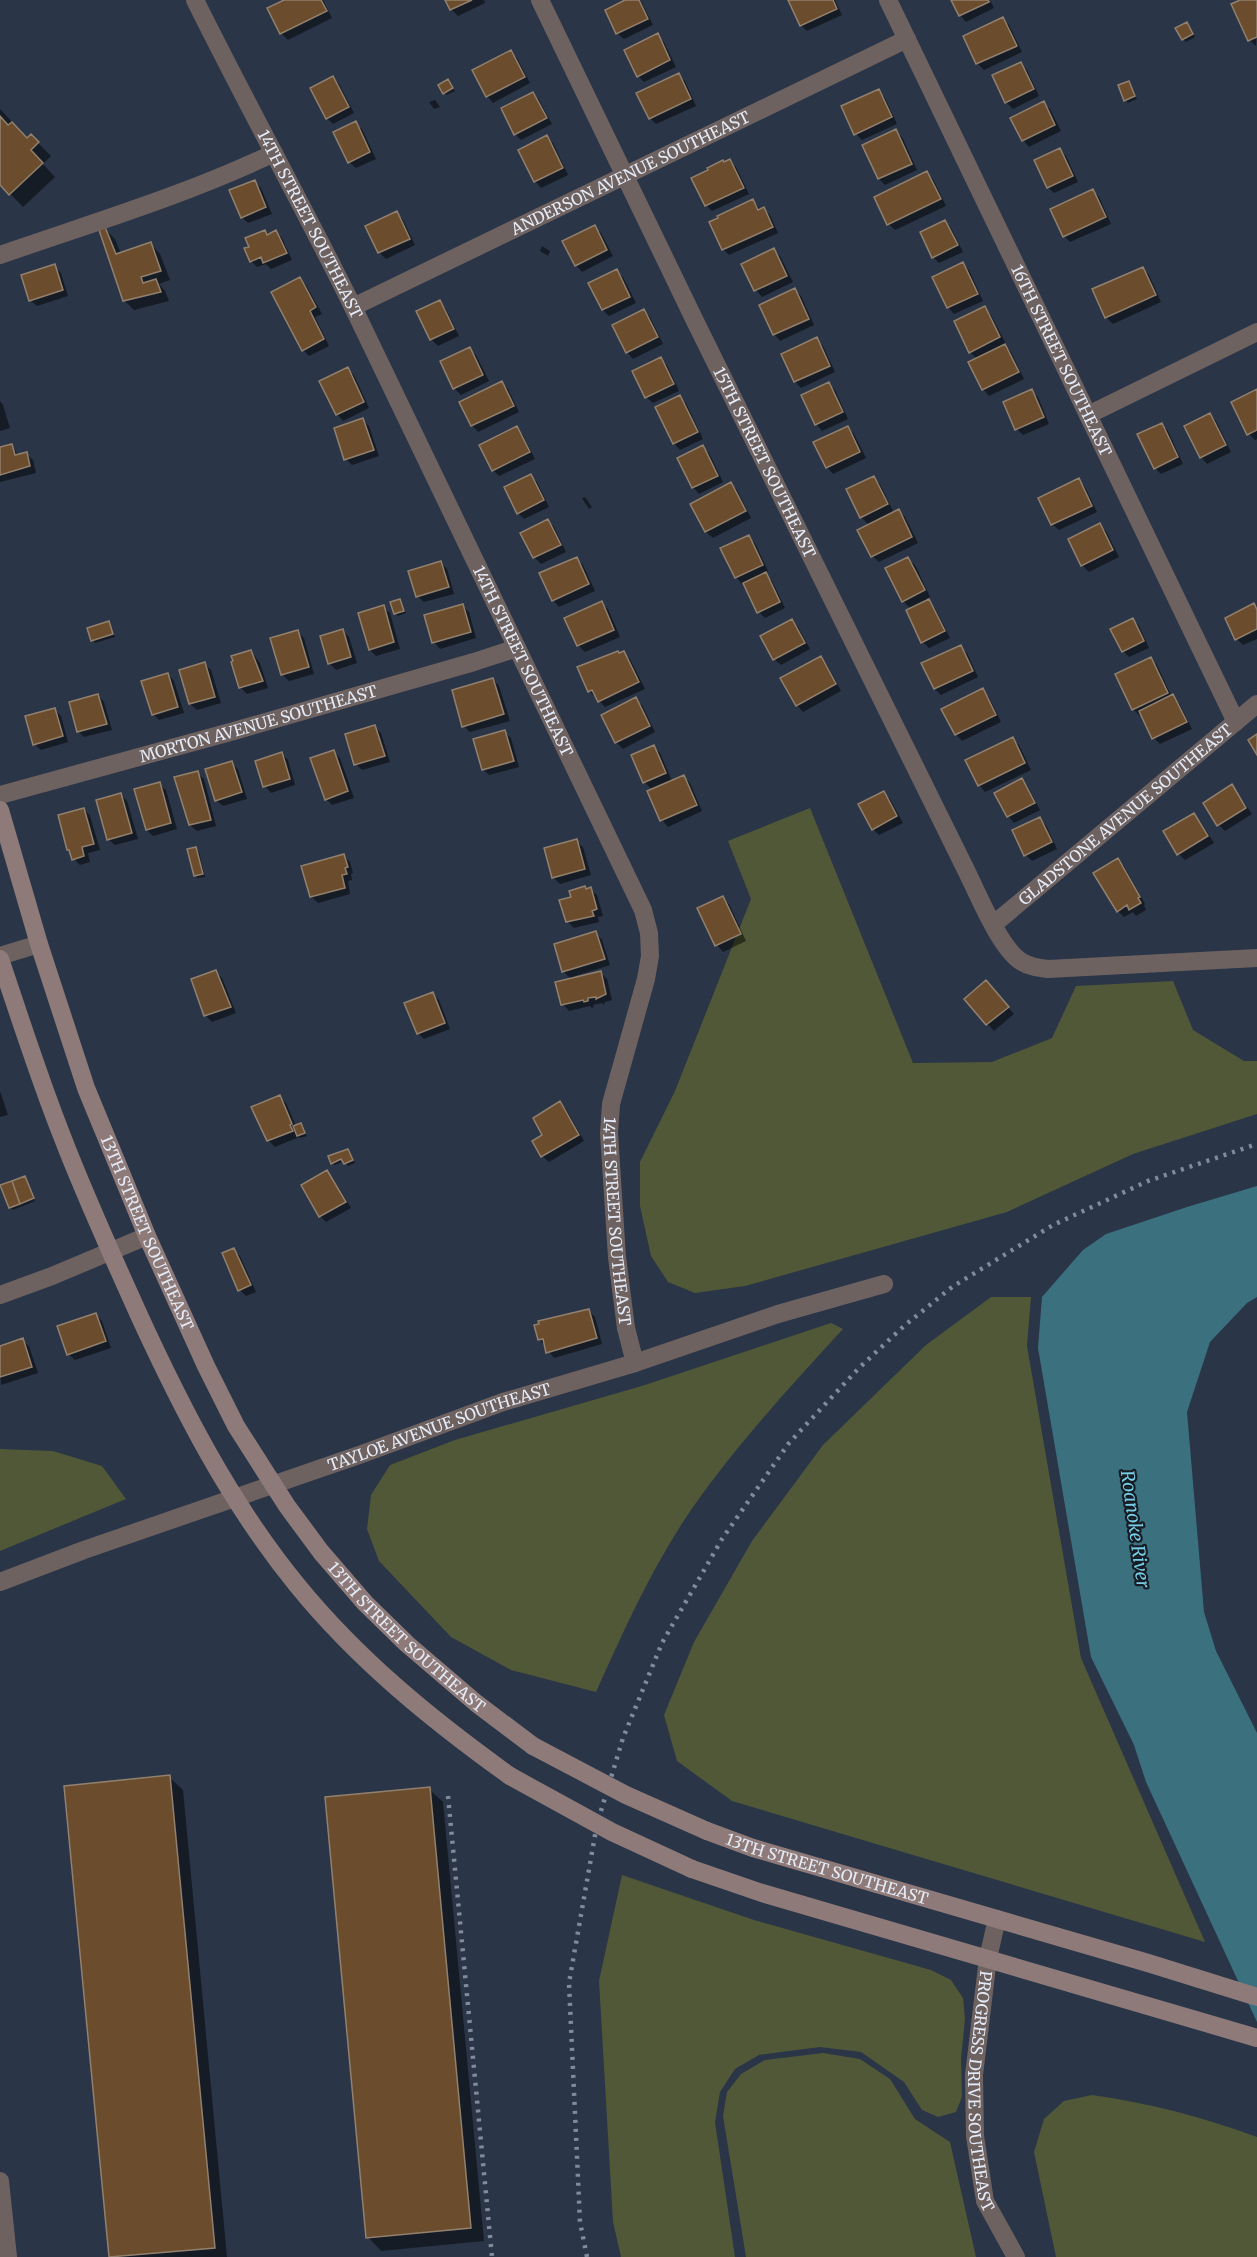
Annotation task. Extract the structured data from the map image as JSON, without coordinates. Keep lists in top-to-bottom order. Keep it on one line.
{"streets":{"main road":["13TH STREET SOUTHEAST"],"street":["ANDERSON AVENUE SOUTHEAST","14TH STREET SOUTHEAST","16TH STREET SOUTHEAST","15TH STREET SOUTHEAST","MORTON AVENUE SOUTHEAST","GLADSTONE AVENUE SOUTHEAST","TAYLOE AVENUE SOUTHEAST","PROGRESS DRIVE SOUTHEAST"]},"crossings":[["ANDERSON AVENUE SOUTHEAST","14TH STREET SOUTHEAST"],["ANDERSON AVENUE SOUTHEAST","16TH STREET SOUTHEAST"],["ANDERSON AVENUE SOUTHEAST","15TH STREET SOUTHEAST"],["14TH STREET SOUTHEAST","MORTON AVENUE SOUTHEAST"],["14TH STREET SOUTHEAST","TAYLOE AVENUE SOUTHEAST"],["16TH STREET SOUTHEAST","GLADSTONE AVENUE SOUTHEAST"],["15TH STREET SOUTHEAST","GLADSTONE AVENUE SOUTHEAST"],["13TH STREET SOUTHEAST","TAYLOE AVENUE SOUTHEAST"],["13TH STREET SOUTHEAST","PROGRESS DRIVE SOUTHEAST"]],"water":["Roanoke River"]}
